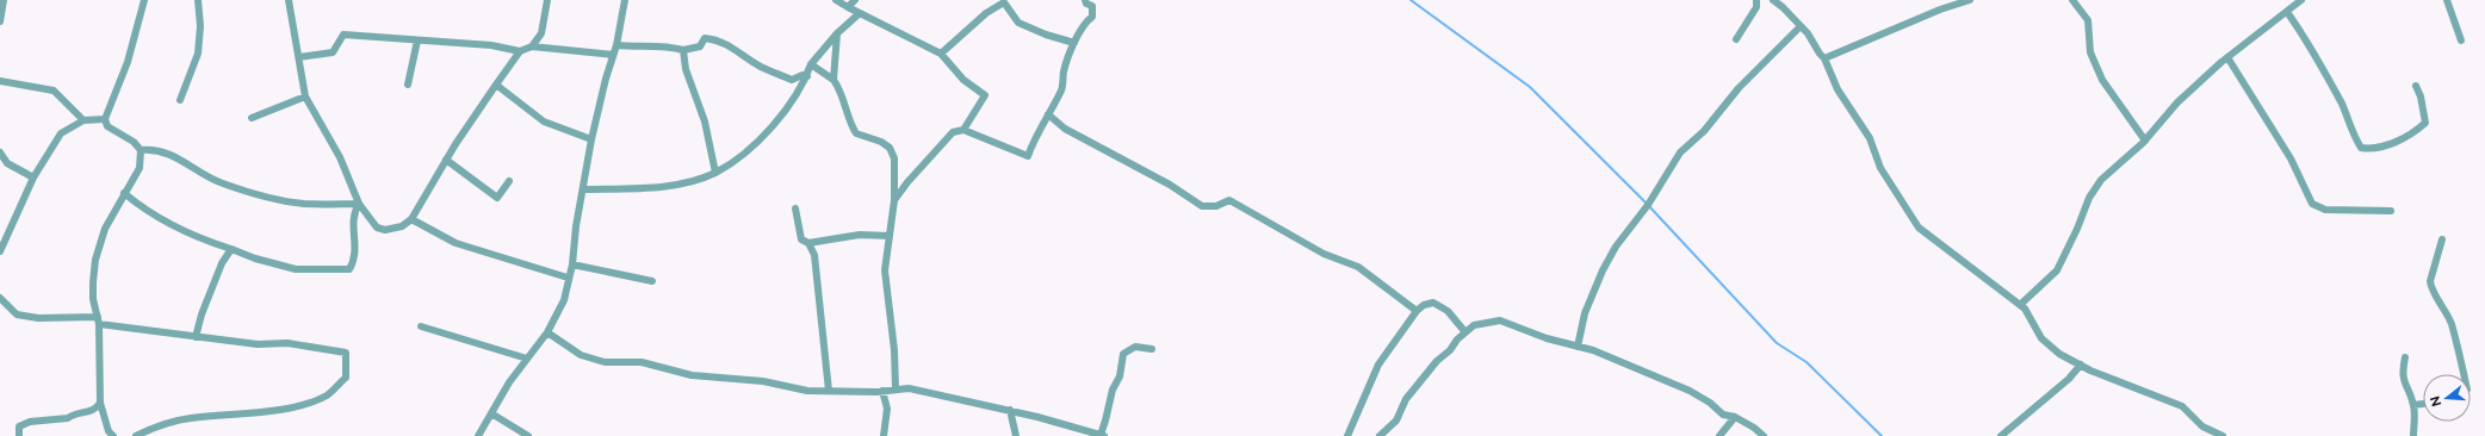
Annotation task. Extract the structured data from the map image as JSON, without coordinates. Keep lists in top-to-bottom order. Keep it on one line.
{"north":"left"}
